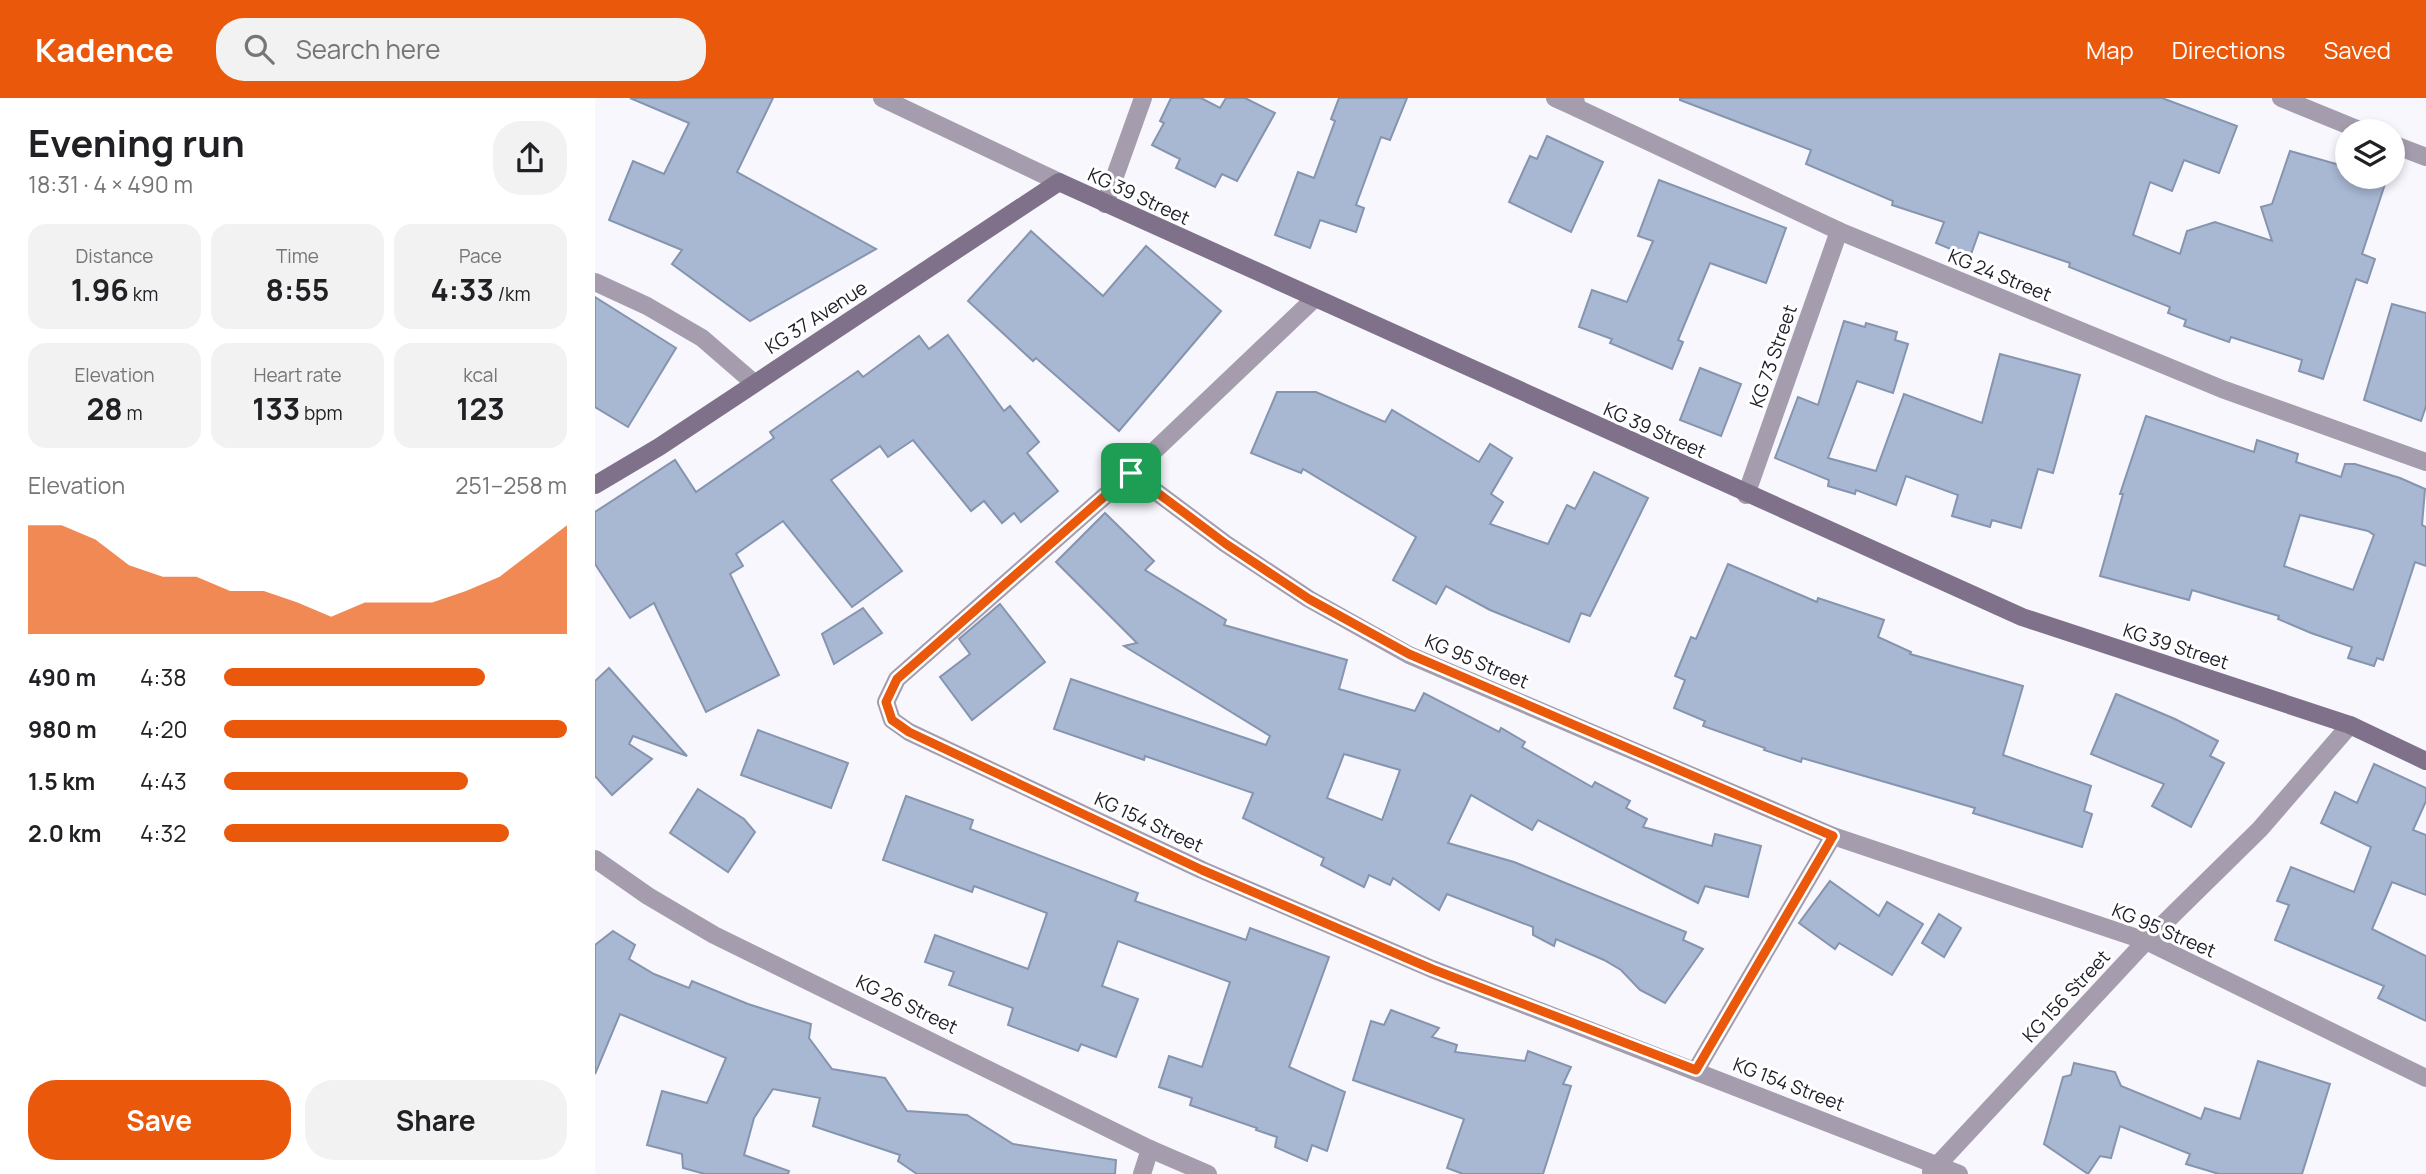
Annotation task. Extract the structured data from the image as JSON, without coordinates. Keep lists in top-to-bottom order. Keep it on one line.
{"streets":{"street":["KG 39 Street","KG 24 Street","KG 37 Avenue","KG 73 Street","KG 95 Street","KG 154 Street","KG 156 Street","KG 26 Street"]},"crossings":[["KG 39 Street","KG 37 Avenue"],["KG 39 Street","KG 73 Street"],["KG 39 Street","KG 154 Street"],["KG 39 Street","KG 156 Street"],["KG 24 Street","KG 73 Street"],["KG 95 Street","KG 154 Street"],["KG 95 Street","KG 156 Street"],["KG 154 Street","KG 156 Street"]],"page":{"header":"Kadence","search":"Search here","nav":["Map","Directions","Saved"],"heading":["Evening run","18:31 · 4 × 490 m"],"stats":[["Distance","1.96 km"],["Time","8:55"],["Pace","4:33 /km"],["Elevation","28 m"],["Heart rate","133 bpm"],["kcal","123"]],"chart":["Elevation","251–258 m"],"list":[{"name":"490 m","note":"4:38"},{"name":"980 m","note":"4:20"},{"name":"1.5 km","note":"4:43"},{"name":"2.0 km","note":"4:32"}],"buttons":["Save","Share"]}}
